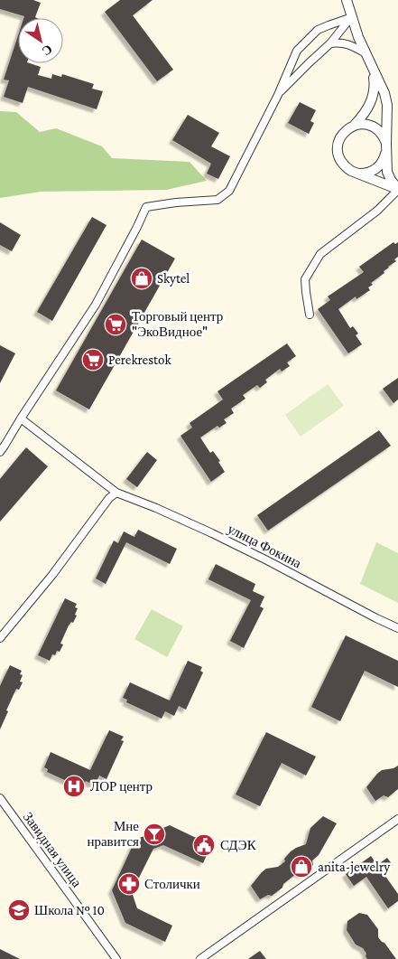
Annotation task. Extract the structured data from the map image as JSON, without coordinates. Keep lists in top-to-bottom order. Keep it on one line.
{"streets":{"street":["улица Фокина","Завидная улица"]},"places":{"shop":["Skytel","anita-jewelry"],"supermarket":["Торговый центр \"ЭкоВидное\"","Perekrestok"],"hospital":["ЛОР центр"],"bar":["Мне нравится"],"public building":["СДЭК"],"pharmacy":["Столички"],"school or university":["Школа № 10"]},"north":"bottom right"}
